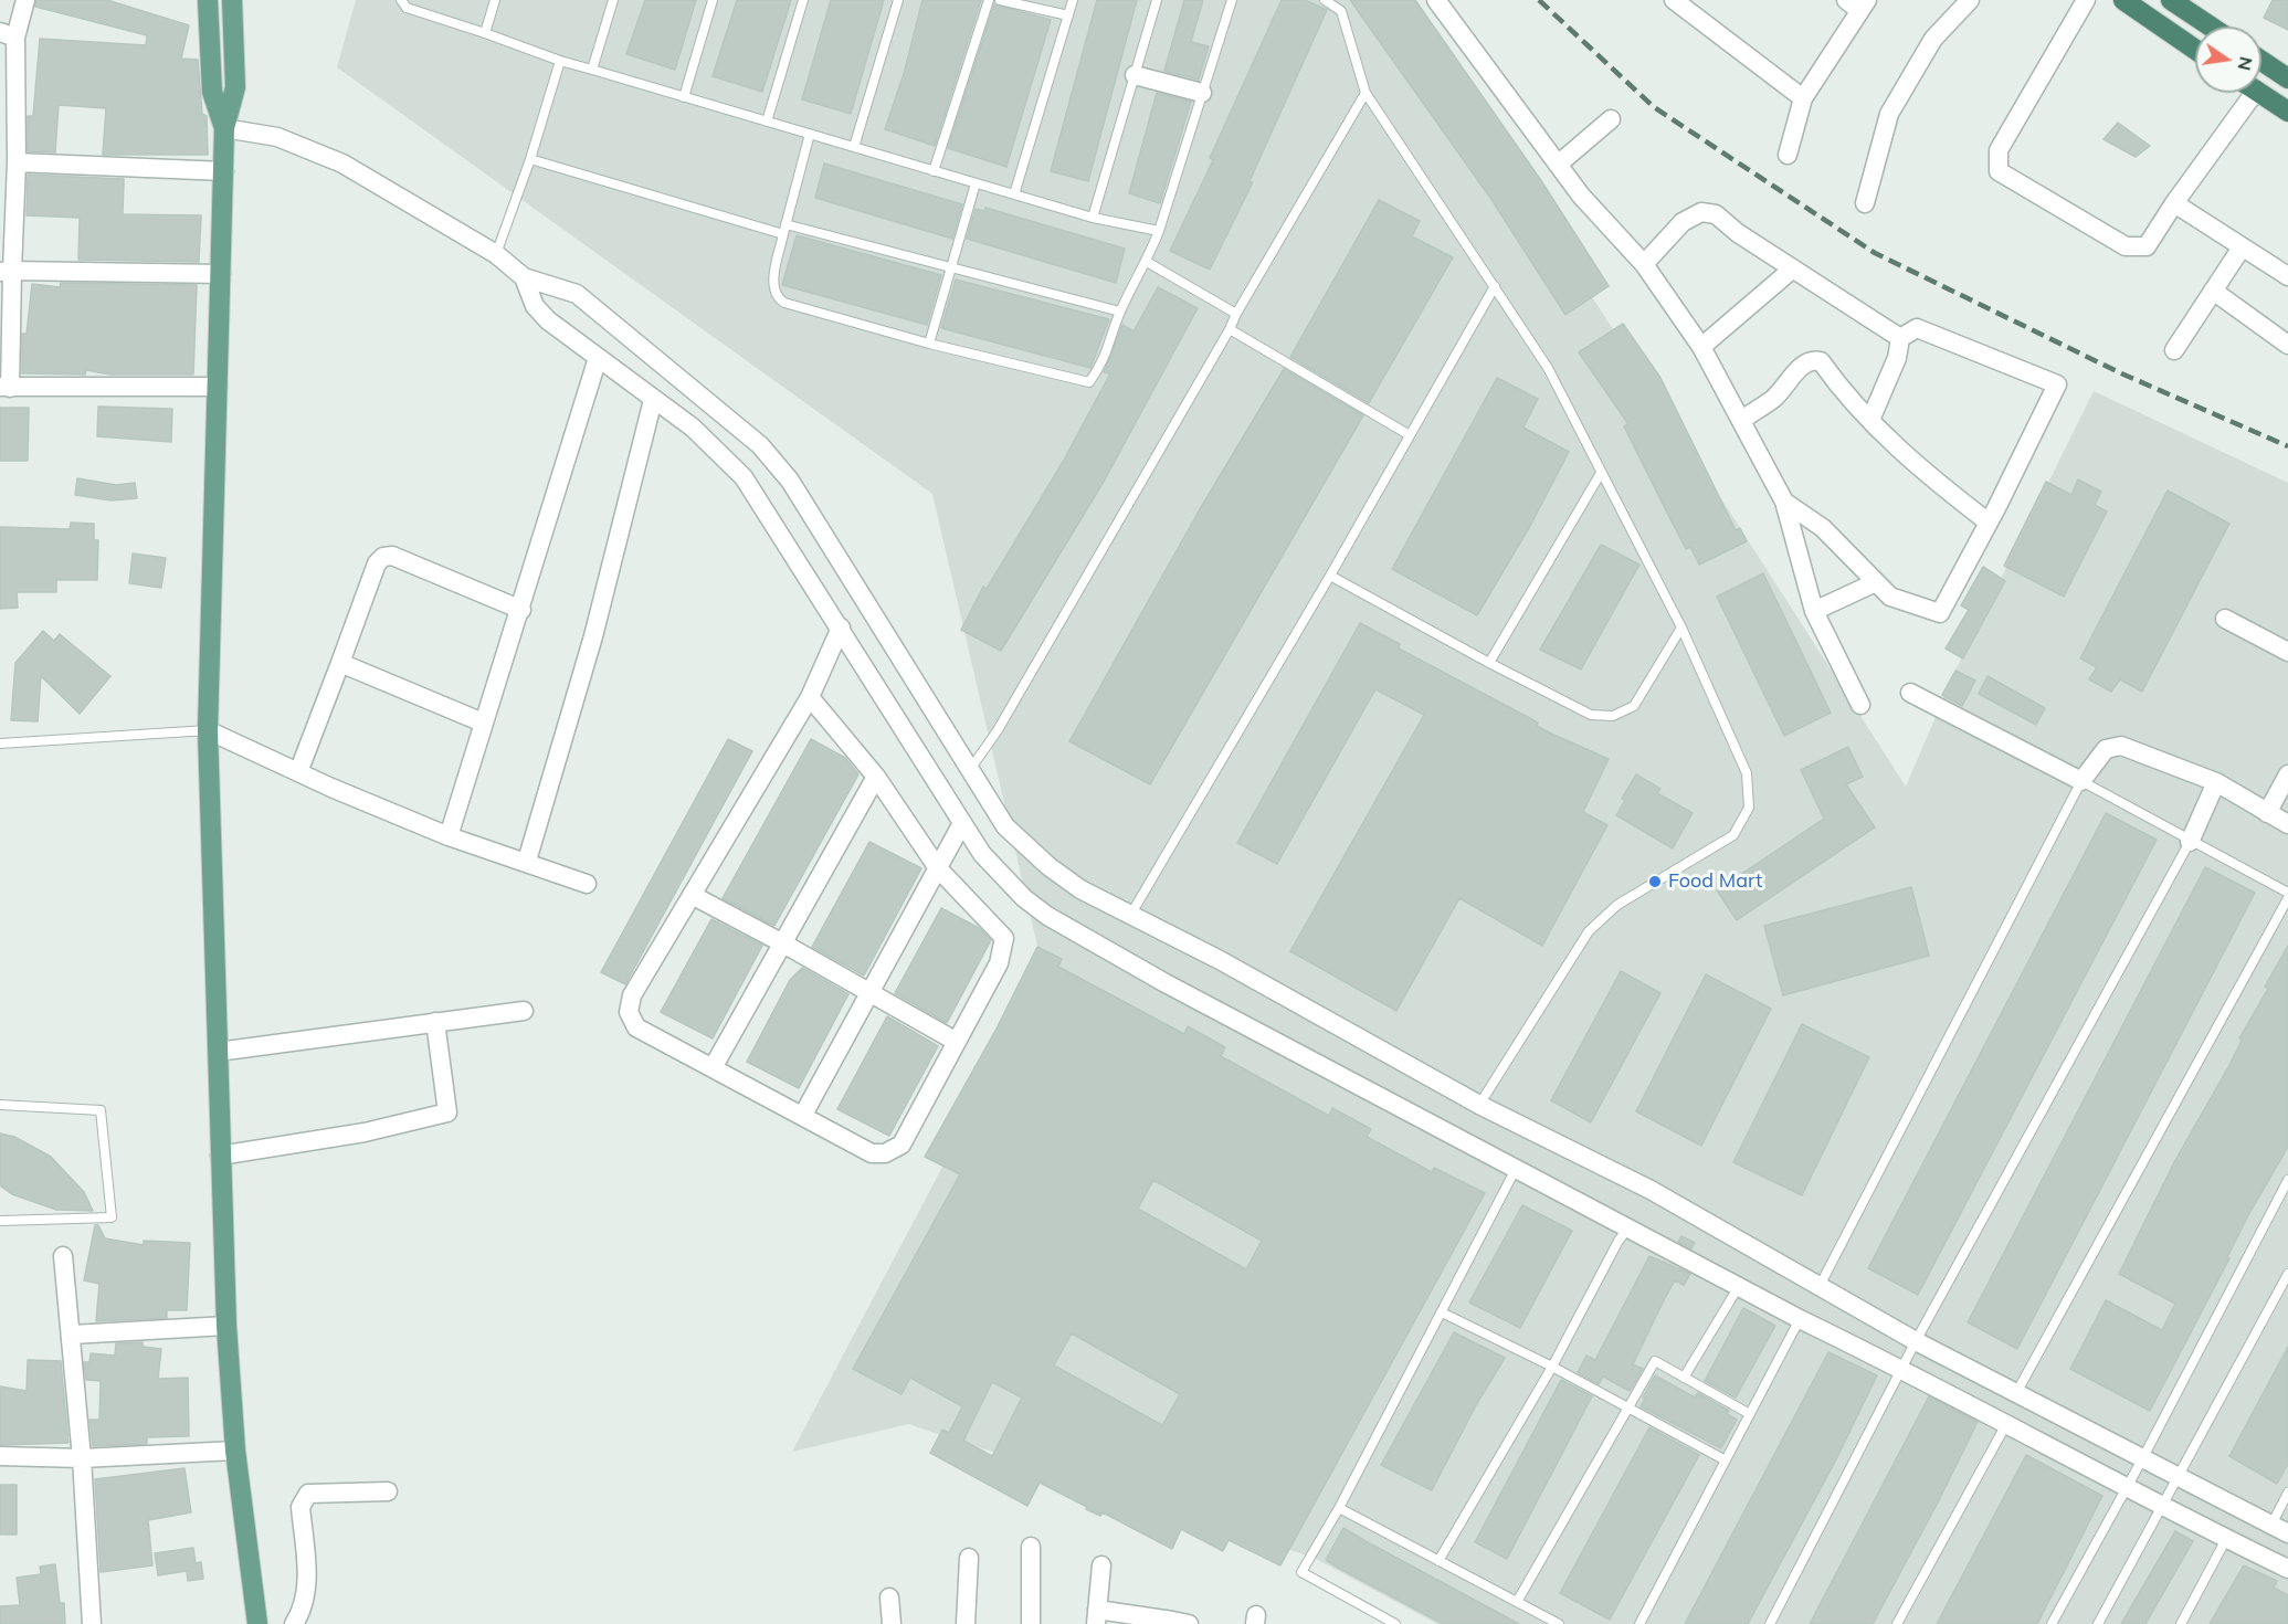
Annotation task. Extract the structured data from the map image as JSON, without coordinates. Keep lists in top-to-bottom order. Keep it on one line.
{"places":["Food Mart"],"north":"right"}
